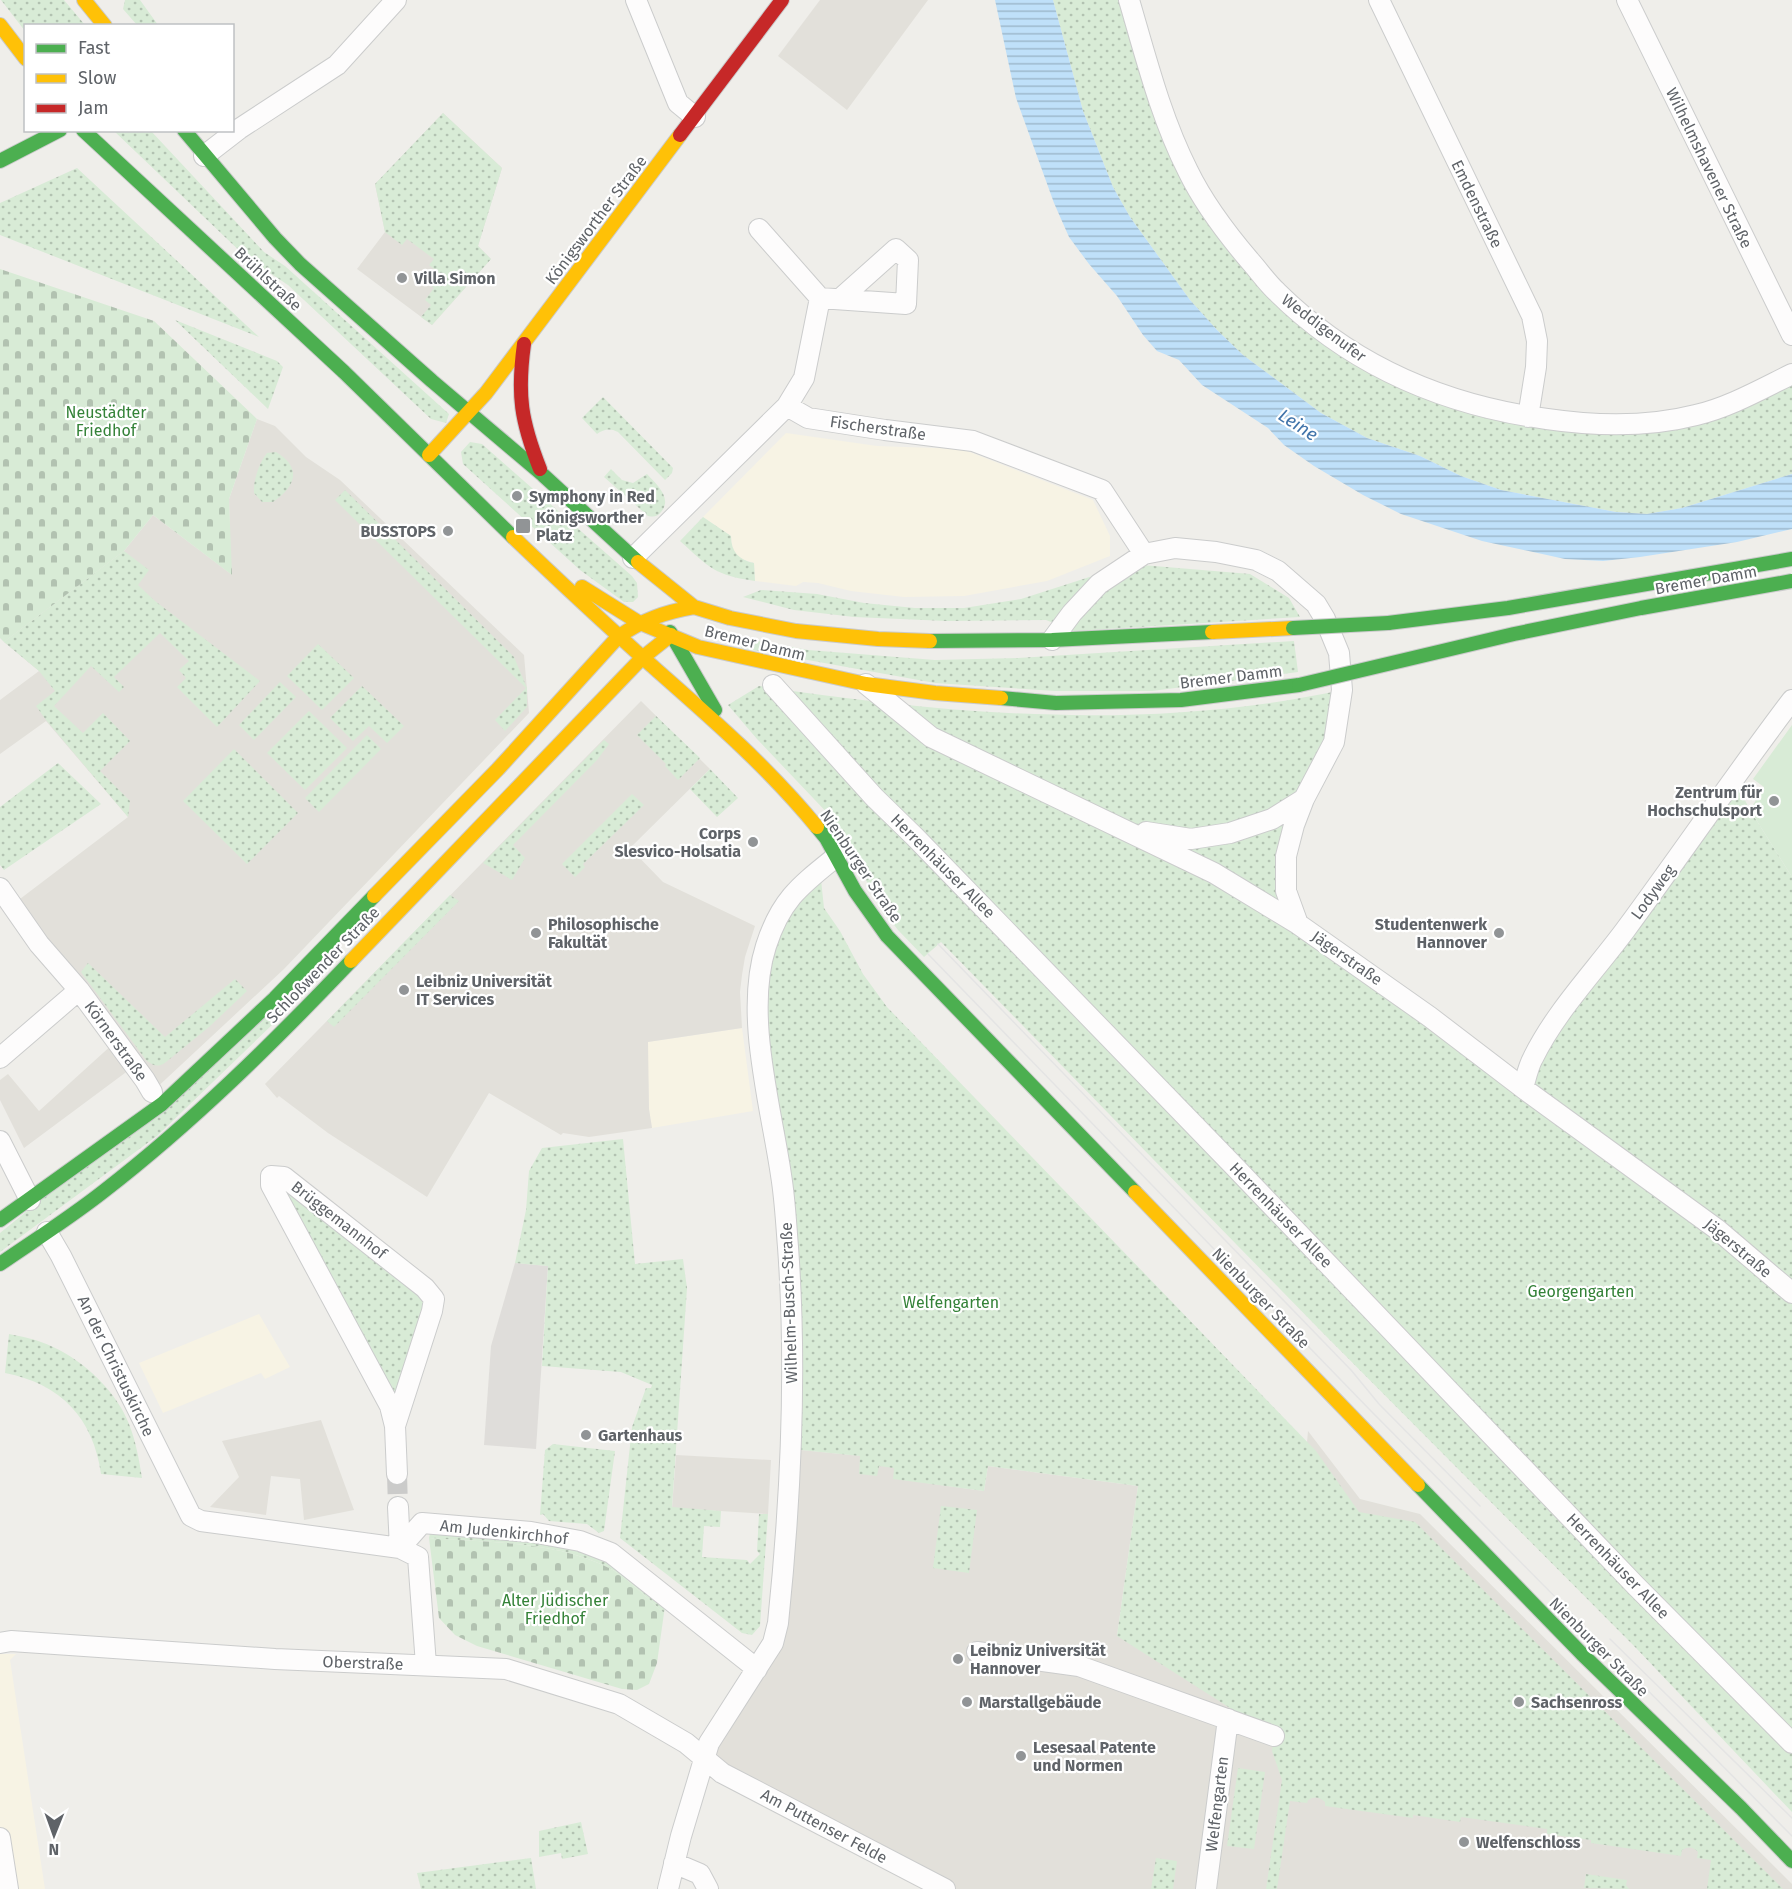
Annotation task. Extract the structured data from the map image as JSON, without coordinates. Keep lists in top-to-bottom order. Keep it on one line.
{"streets":{"main road":["Königsworther Straße","Brühlstraße","Bremer Damm","Nienburger Straße","Schloßwender Straße"],"street":["Wilhelmshavener Straße","Emdenstraße","Weddigenufer","Fischerstraße","Herrenhäuser Allee","Lodyweg","Jägerstraße","Körnerstraße","Brüggemannhof","Wilhelm-Busch-Straße","An der Christuskirche","Am Judenkirchhof","Oberstraße","Welfengarten","Am Puttenser Felde"]},"crossings":[["Emdenstraße","Weddigenufer"],["Königsworther Straße","Brühlstraße"],["Bremer Damm","Nienburger Straße"],["Bremer Damm","Jägerstraße"],["Nienburger Straße","Schloßwender Straße"],["Nienburger Straße","Wilhelm-Busch-Straße"],["Lodyweg","Jägerstraße"],["Schloßwender Straße","An der Christuskirche"],["Wilhelm-Busch-Straße","Am Judenkirchhof"],["Wilhelm-Busch-Straße","Oberstraße"],["Wilhelm-Busch-Straße","Am Puttenser Felde"],["An der Christuskirche","Am Judenkirchhof"],["Oberstraße","Am Puttenser Felde"]],"water":["Leine"],"parks":["Neustädter Friedhof","Georgengarten","Welfengarten","Alter Jüdischer Friedhof"],"places":{"other":["Villa Simon","Symphony in Red","BUSSTOPS","Zentrum für Hochschulsport","Corps Slesvico-Holsatia","Philosophische Fakultät","Studentenwerk Hannover","Leibniz Universität IT Services","Gartenhaus","Leibniz Universität Hannover","Marstallgebäude","Sachsenross","Lesesaal Patente und Normen","Welfenschloss"],"transit":["Königsworther Platz"]},"legend":["Fast","Slow","Jam"],"north":"bottom"}
